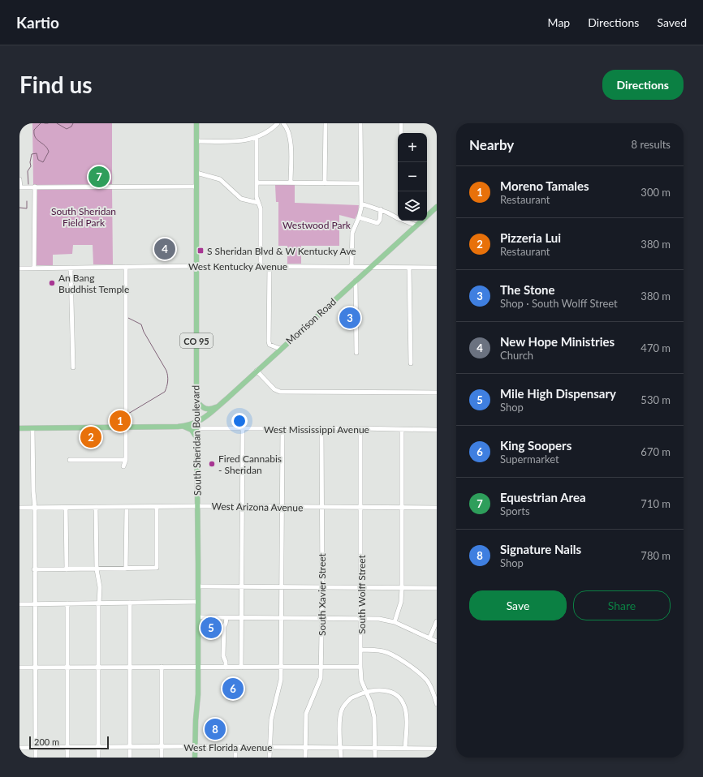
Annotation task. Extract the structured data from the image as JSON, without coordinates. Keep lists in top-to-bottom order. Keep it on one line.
{"streets":{"main road":["Morrison Road","CO 95","South Sheridan Boulevard"],"street":["West Kentucky Avenue","West Mississippi Avenue","West Arizona Avenue","South Xavier Street","South Wolff Street","West Florida Avenue"]},"crossings":[["West Kentucky Avenue","Morrison Road"],["West Kentucky Avenue","South Sheridan Boulevard"],["Morrison Road","South Sheridan Boulevard"],["West Mississippi Avenue","South Sheridan Boulevard"],["West Mississippi Avenue","South Xavier Street"],["West Mississippi Avenue","South Wolff Street"],["South Sheridan Boulevard","West Arizona Avenue"],["South Sheridan Boulevard","West Florida Avenue"],["West Arizona Avenue","South Xavier Street"],["West Arizona Avenue","South Wolff Street"],["South Xavier Street","West Florida Avenue"],["South Wolff Street","West Florida Avenue"]],"parks":["South Sheridan Field Park","Westwood Park"],"places":{"transit":["S Sheridan Blvd & W Kentucky Ave"],"other":["An Bang Buddhist Temple","Fired Cannabis - Sheridan"]},"scale_bar":"200 m","page":{"header":"Kartio","nav":["Map","Directions","Saved"],"buttons":["Directions",["Save","Share"]],"title":"Find us","heading":["Nearby","8 results"],"map_buttons":["+","−"],"pins":["7","4","3","1","2","5","6","8"],"list":[{"mark":"1","name":"Moreno Tamales","note":"Restaurant","value":"300 m"},{"mark":"2","name":"Pizzeria Lui","note":"Restaurant","value":"380 m"},{"mark":"3","name":"The Stone","note":"Shop · South Wolff Street","value":"380 m"},{"mark":"4","name":"New Hope Ministries","note":"Church","value":"470 m"},{"mark":"5","name":"Mile High Dispensary","note":"Shop","value":"530 m"},{"mark":"6","name":"King Soopers","note":"Supermarket","value":"670 m"},{"mark":"7","name":"Equestrian Area","note":"Sports","value":"710 m"},{"mark":"8","name":"Signature Nails","note":"Shop","value":"780 m"}],"scale":"200 m"}}
